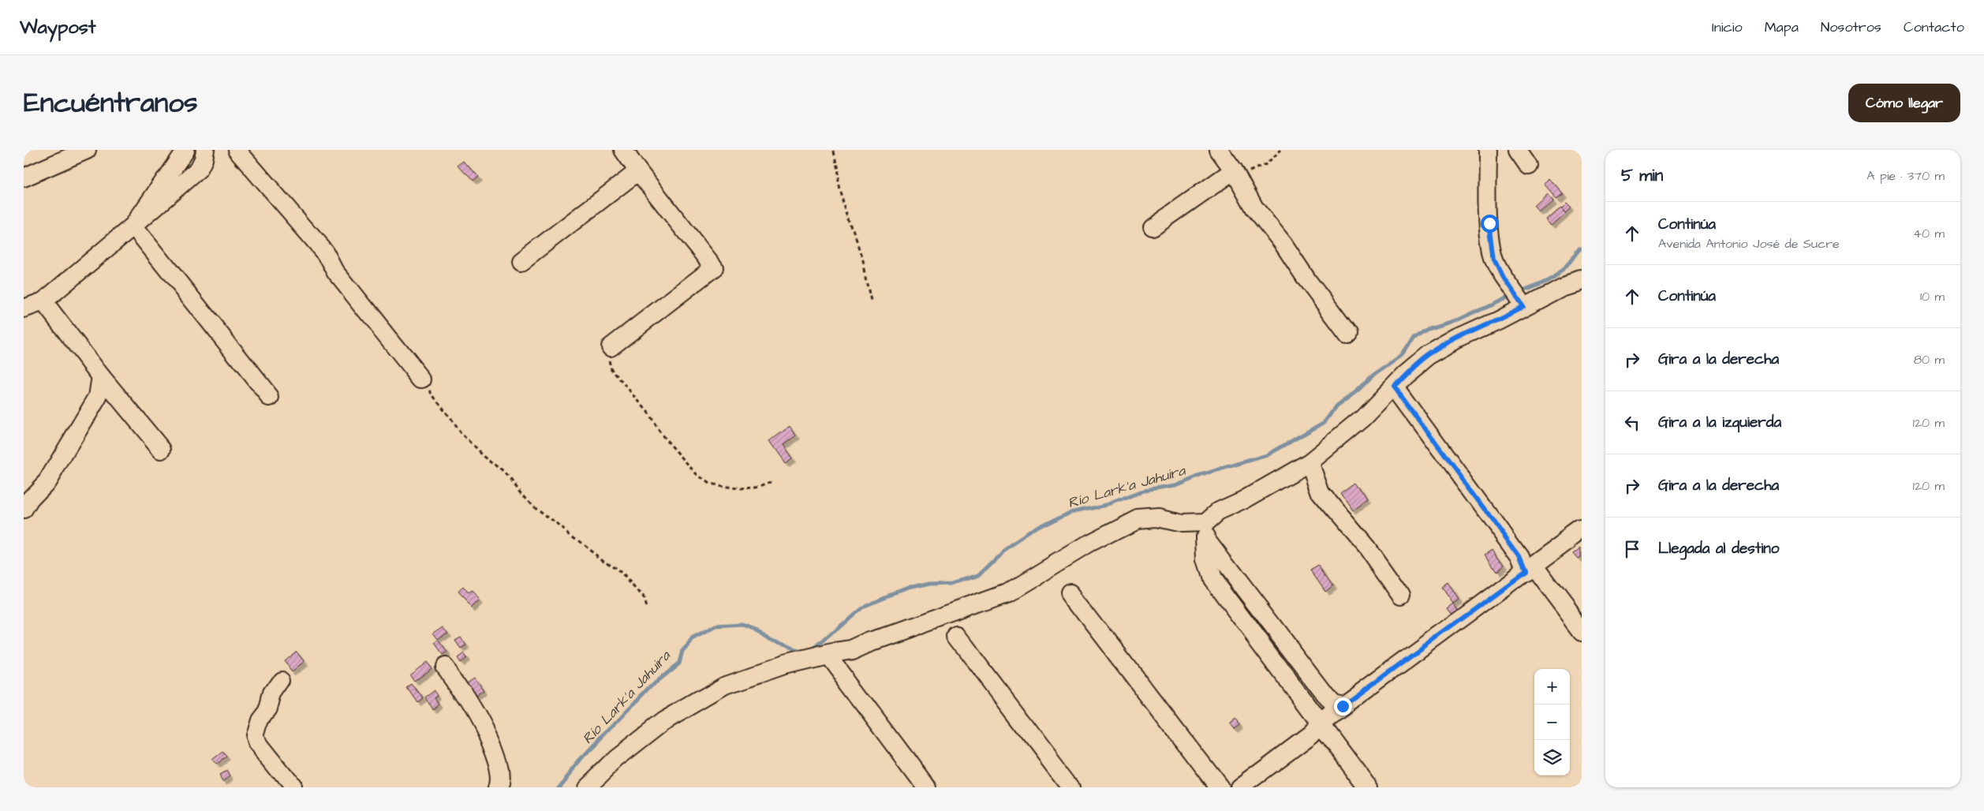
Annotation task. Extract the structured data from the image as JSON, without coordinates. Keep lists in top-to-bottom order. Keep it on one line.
{"water":["Río Lark’a Jahuira"],"page":{"header":"Waypost","nav":["Inicio","Mapa","Nosotros","Contacto"],"title":"Encuéntranos","buttons":"Cómo llegar","heading":["5 min","A pie · 370 m"],"list":[["Continúa","Avenida Antonio José de Sucre","40 m"],["Continúa","10 m"],["Gira a la derecha","80 m"],["Gira a la izquierda","120 m"],["Gira a la derecha","120 m"],"Llegada al destino"],"map_buttons":["+","−"]}}
